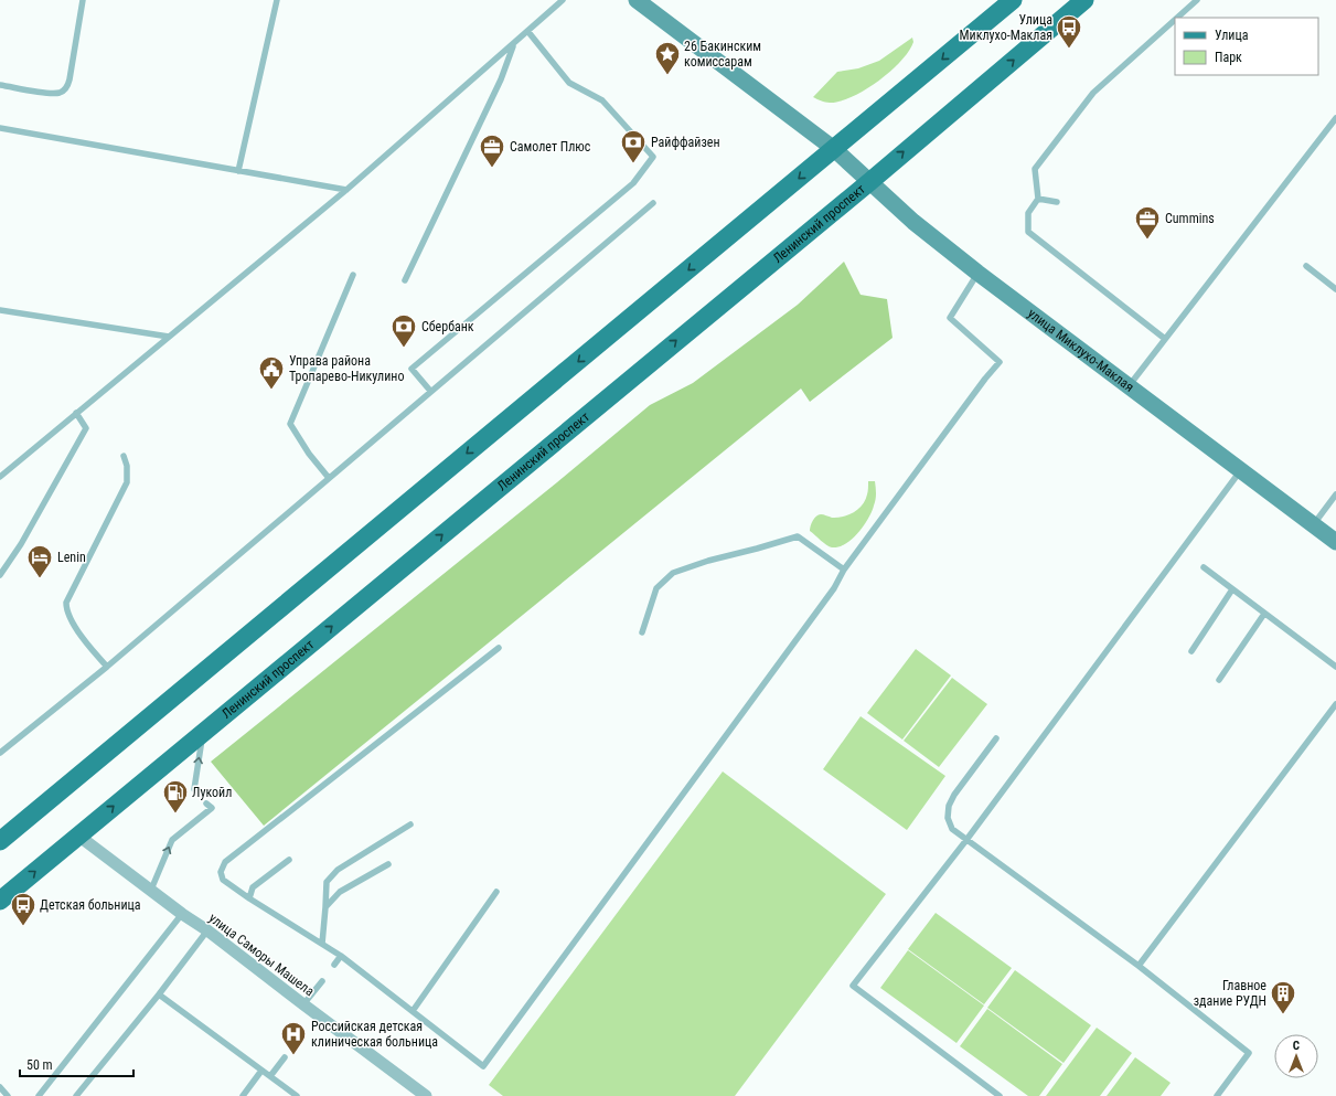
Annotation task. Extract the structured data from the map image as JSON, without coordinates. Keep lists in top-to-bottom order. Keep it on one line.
{"streets":{"main road":["Ленинский проспект","улица Миклухо-Маклая"],"street":["улица Саморы Машела"]},"crossings":[["Ленинский проспект","улица Миклухо-Маклая"],["Ленинский проспект","улица Саморы Машела"]],"places":{"bus stop":["Улица Миклухо-Маклая","Детская больница"],"place":["26 Бакинским комиссарам"],"bank":["Райффайзен","Сбербанк"],"office":["Самолет Плюс","Cummins"],"public building":["Управа района Тропарево-Никулино"],"hotel":["Lenin"],"fuel station":["Лукойл"],"building":["Главное здание РУДН"],"hospital":["Российская детская клиническая больница"]},"legend":["Улица","Парк"],"scale_bar":"50 m","north":"top"}
